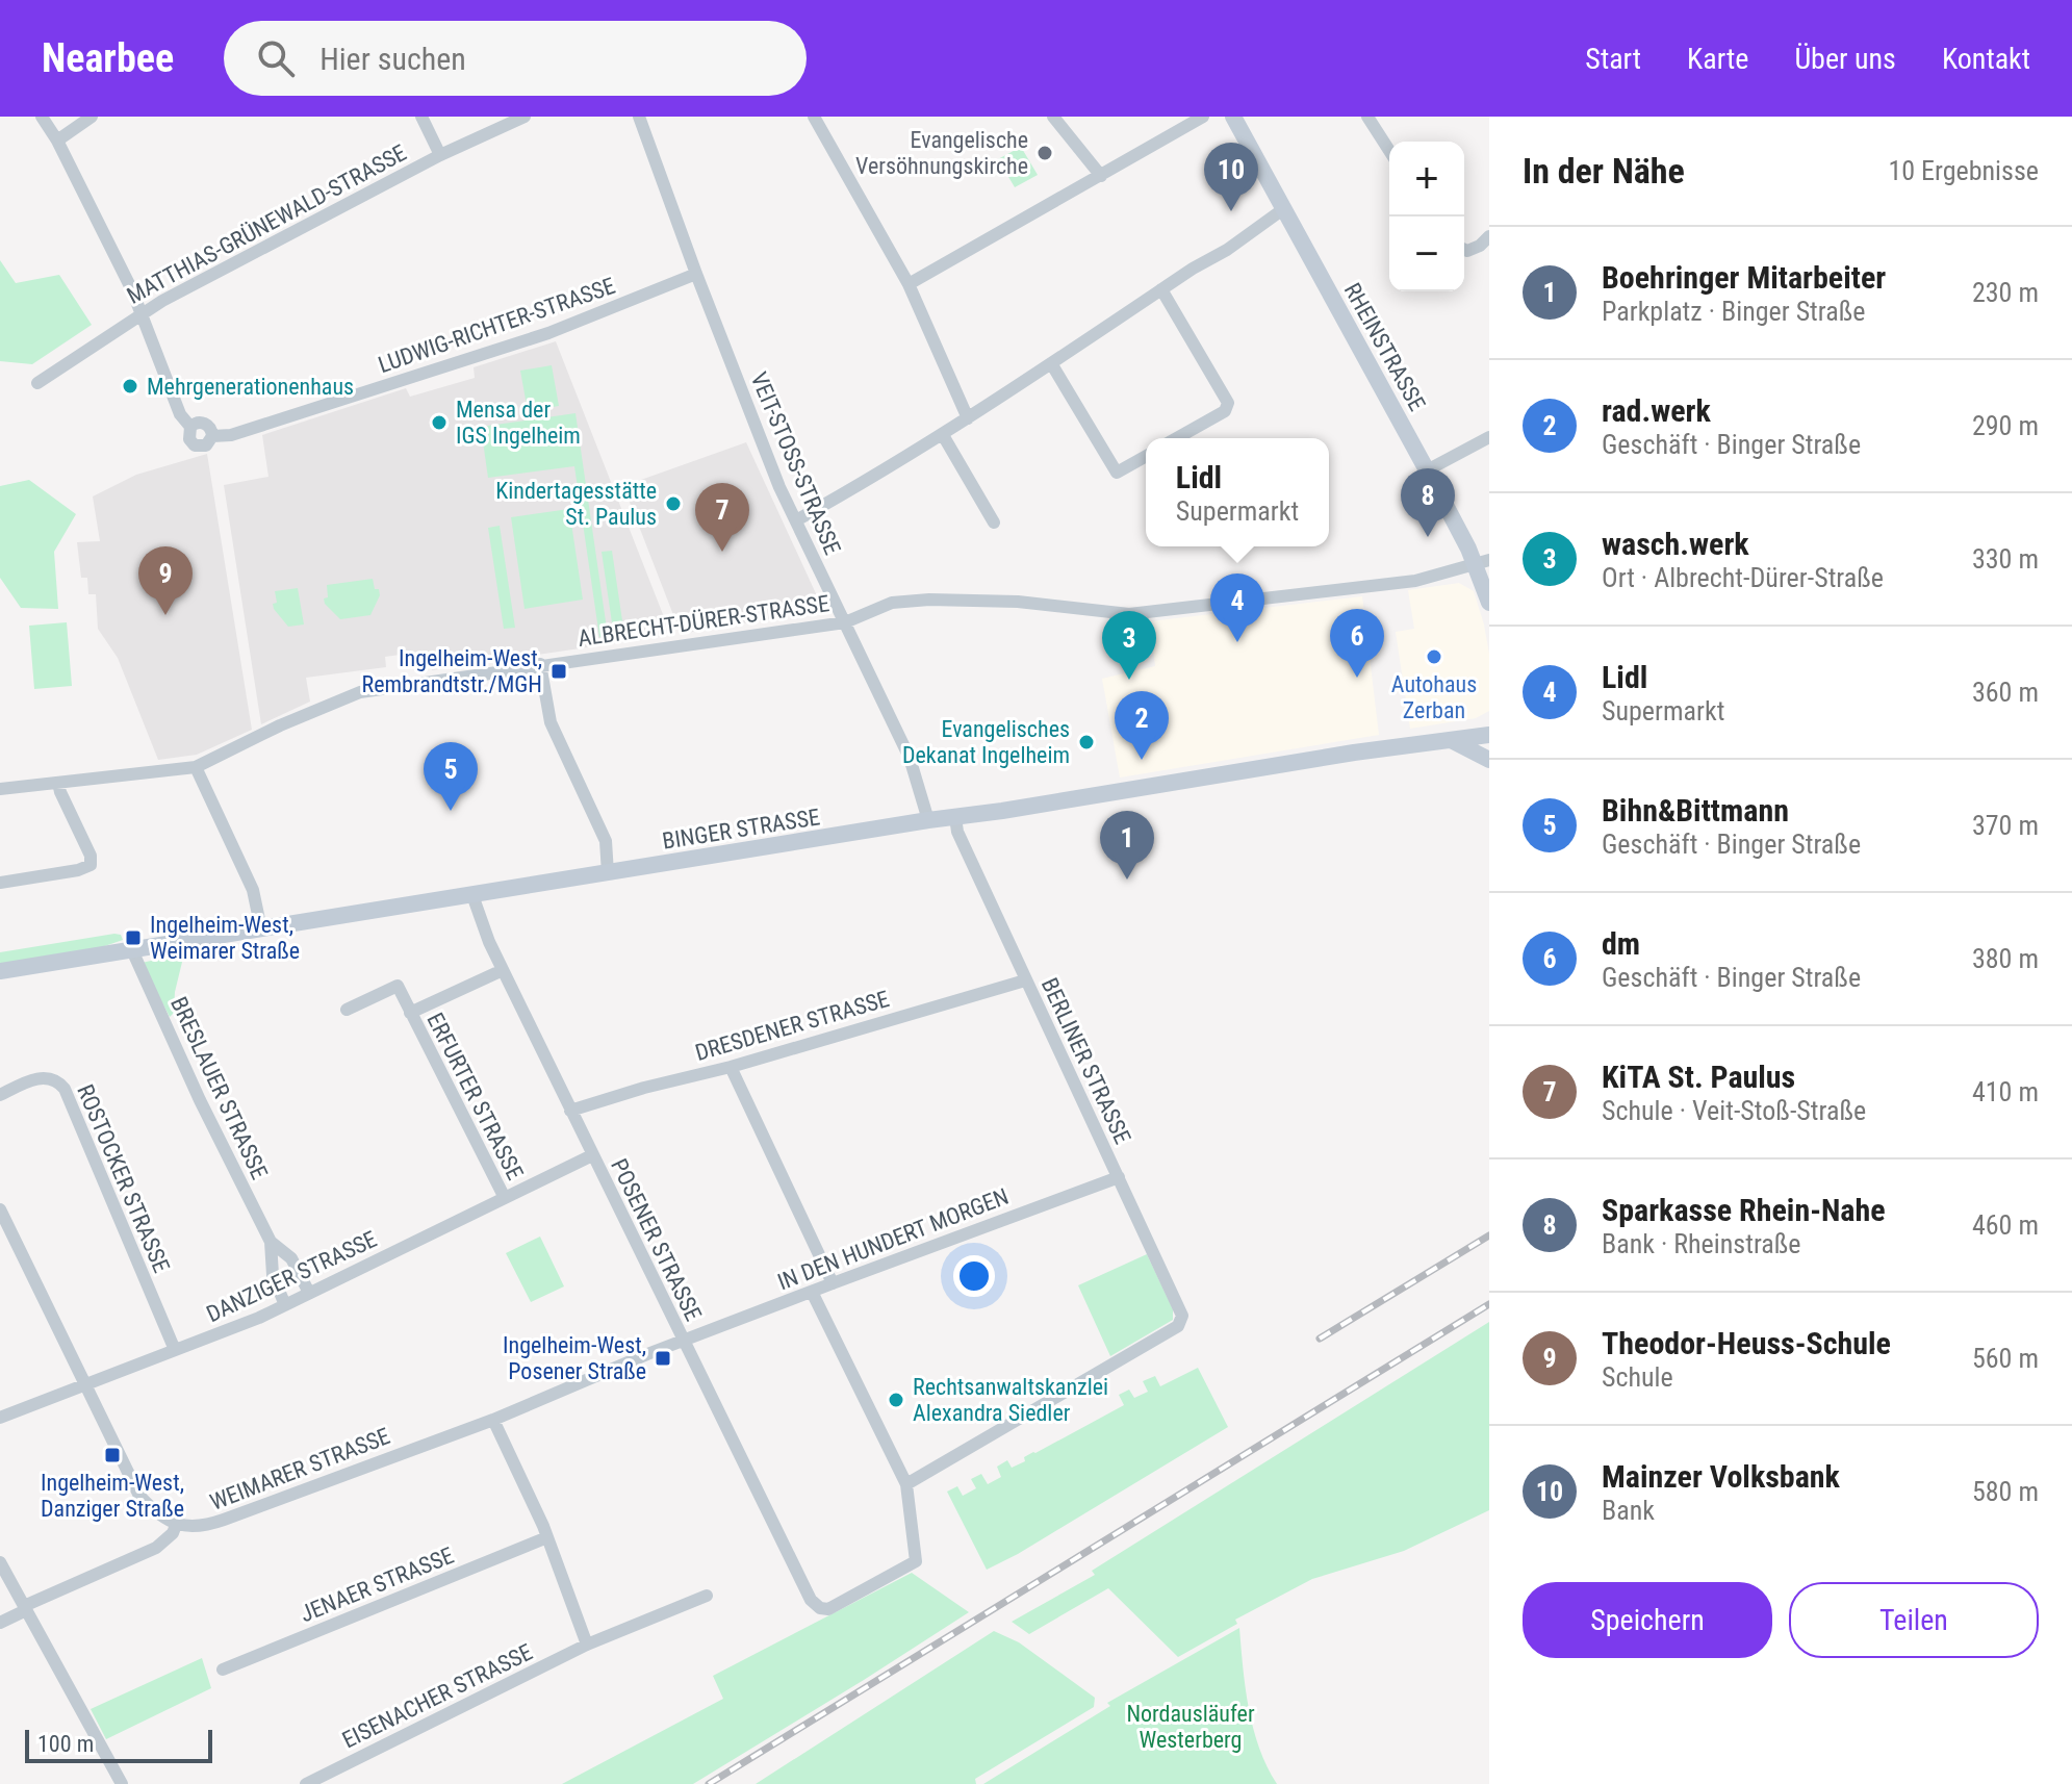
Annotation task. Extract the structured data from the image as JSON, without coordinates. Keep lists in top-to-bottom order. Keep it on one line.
{"streets":{"main road":["RHEINSTRASSE","BINGER STRASSE"],"street":["MATTHIAS-GRÜNEWALD-STRASSE","LUDWIG-RICHTER-STRASSE","VEIT-STOSS-STRASSE","ALBRECHT-DÜRER-STRASSE","DRESDENER STRASSE","BERLINER STRASSE","BRESLAUER STRASSE","ERFURTER STRASSE","ROSTOCKER STRASSE","IN DEN HUNDERT MORGEN","POSENER STRASSE","DANZIGER STRASSE","WEIMARER STRASSE","JENAER STRASSE","EISENACHER STRASSE"]},"crossings":[["MATTHIAS-GRÜNEWALD-STRASSE","LUDWIG-RICHTER-STRASSE"],["LUDWIG-RICHTER-STRASSE","VEIT-STOSS-STRASSE"],["RHEINSTRASSE","ALBRECHT-DÜRER-STRASSE"],["VEIT-STOSS-STRASSE","ALBRECHT-DÜRER-STRASSE"],["VEIT-STOSS-STRASSE","BINGER STRASSE"],["BINGER STRASSE","BERLINER STRASSE"],["BINGER STRASSE","BRESLAUER STRASSE"],["BINGER STRASSE","POSENER STRASSE"],["DRESDENER STRASSE","BERLINER STRASSE"],["DRESDENER STRASSE","POSENER STRASSE"],["BERLINER STRASSE","IN DEN HUNDERT MORGEN"],["BERLINER STRASSE","POSENER STRASSE"],["BRESLAUER STRASSE","DANZIGER STRASSE"],["ERFURTER STRASSE","POSENER STRASSE"],["ERFURTER STRASSE","DANZIGER STRASSE"],["ROSTOCKER STRASSE","DANZIGER STRASSE"],["IN DEN HUNDERT MORGEN","POSENER STRASSE"],["IN DEN HUNDERT MORGEN","WEIMARER STRASSE"],["POSENER STRASSE","DANZIGER STRASSE"],["POSENER STRASSE","WEIMARER STRASSE"]],"parks":["Nordausläufer Westerberg"],"places":{"other":["Evangelische Versöhnungskirche","Mehrgenerationenhaus","Mensa der IGS Ingelheim","Kindertagesstätte St. Paulus","Autohaus Zerban","Evangelisches Dekanat Ingelheim","Rechtsanwaltskanzlei Alexandra Siedler"],"transit":["Ingelheim-West, Rembrandtstr./MGH","Ingelheim-West, Weimarer Straße","Ingelheim-West, Posener Straße","Ingelheim-West, Danziger Straße"]},"scale_bar":"100 m","page":{"header":"Nearbee","search":"Hier suchen","nav":["Start","Karte","Über uns","Kontakt"],"heading":["In der Nähe","10 Ergebnisse"],"map_buttons":["+","−"],"pins":["10","8","7","9","4","6","3","2","5","1"],"list":[{"mark":"1","name":"Boehringer Mitarbeiter","note":"Parkplatz · Binger Straße","value":"230 m"},{"mark":"2","name":"rad.werk","note":"Geschäft · Binger Straße","value":"290 m"},{"mark":"3","name":"wasch.werk","note":"Ort · Albrecht-Dürer-Straße","value":"330 m"},{"mark":"4","name":"Lidl","note":"Supermarkt","value":"360 m"},{"mark":"5","name":"Bihn&Bittmann","note":"Geschäft · Binger Straße","value":"370 m"},{"mark":"6","name":"dm","note":"Geschäft · Binger Straße","value":"380 m"},{"mark":"7","name":"KiTA St. Paulus","note":"Schule · Veit-Stoß-Straße","value":"410 m"},{"mark":"8","name":"Sparkasse Rhein-Nahe","note":"Bank · Rheinstraße","value":"460 m"},{"mark":"9","name":"Theodor-Heuss-Schule","note":"Schule","value":"560 m"},{"mark":"10","name":"Mainzer Volksbank","note":"Bank","value":"580 m"}],"popup":["Lidl","Supermarkt"],"buttons":["Speichern","Teilen"],"scale":"100 m"}}
